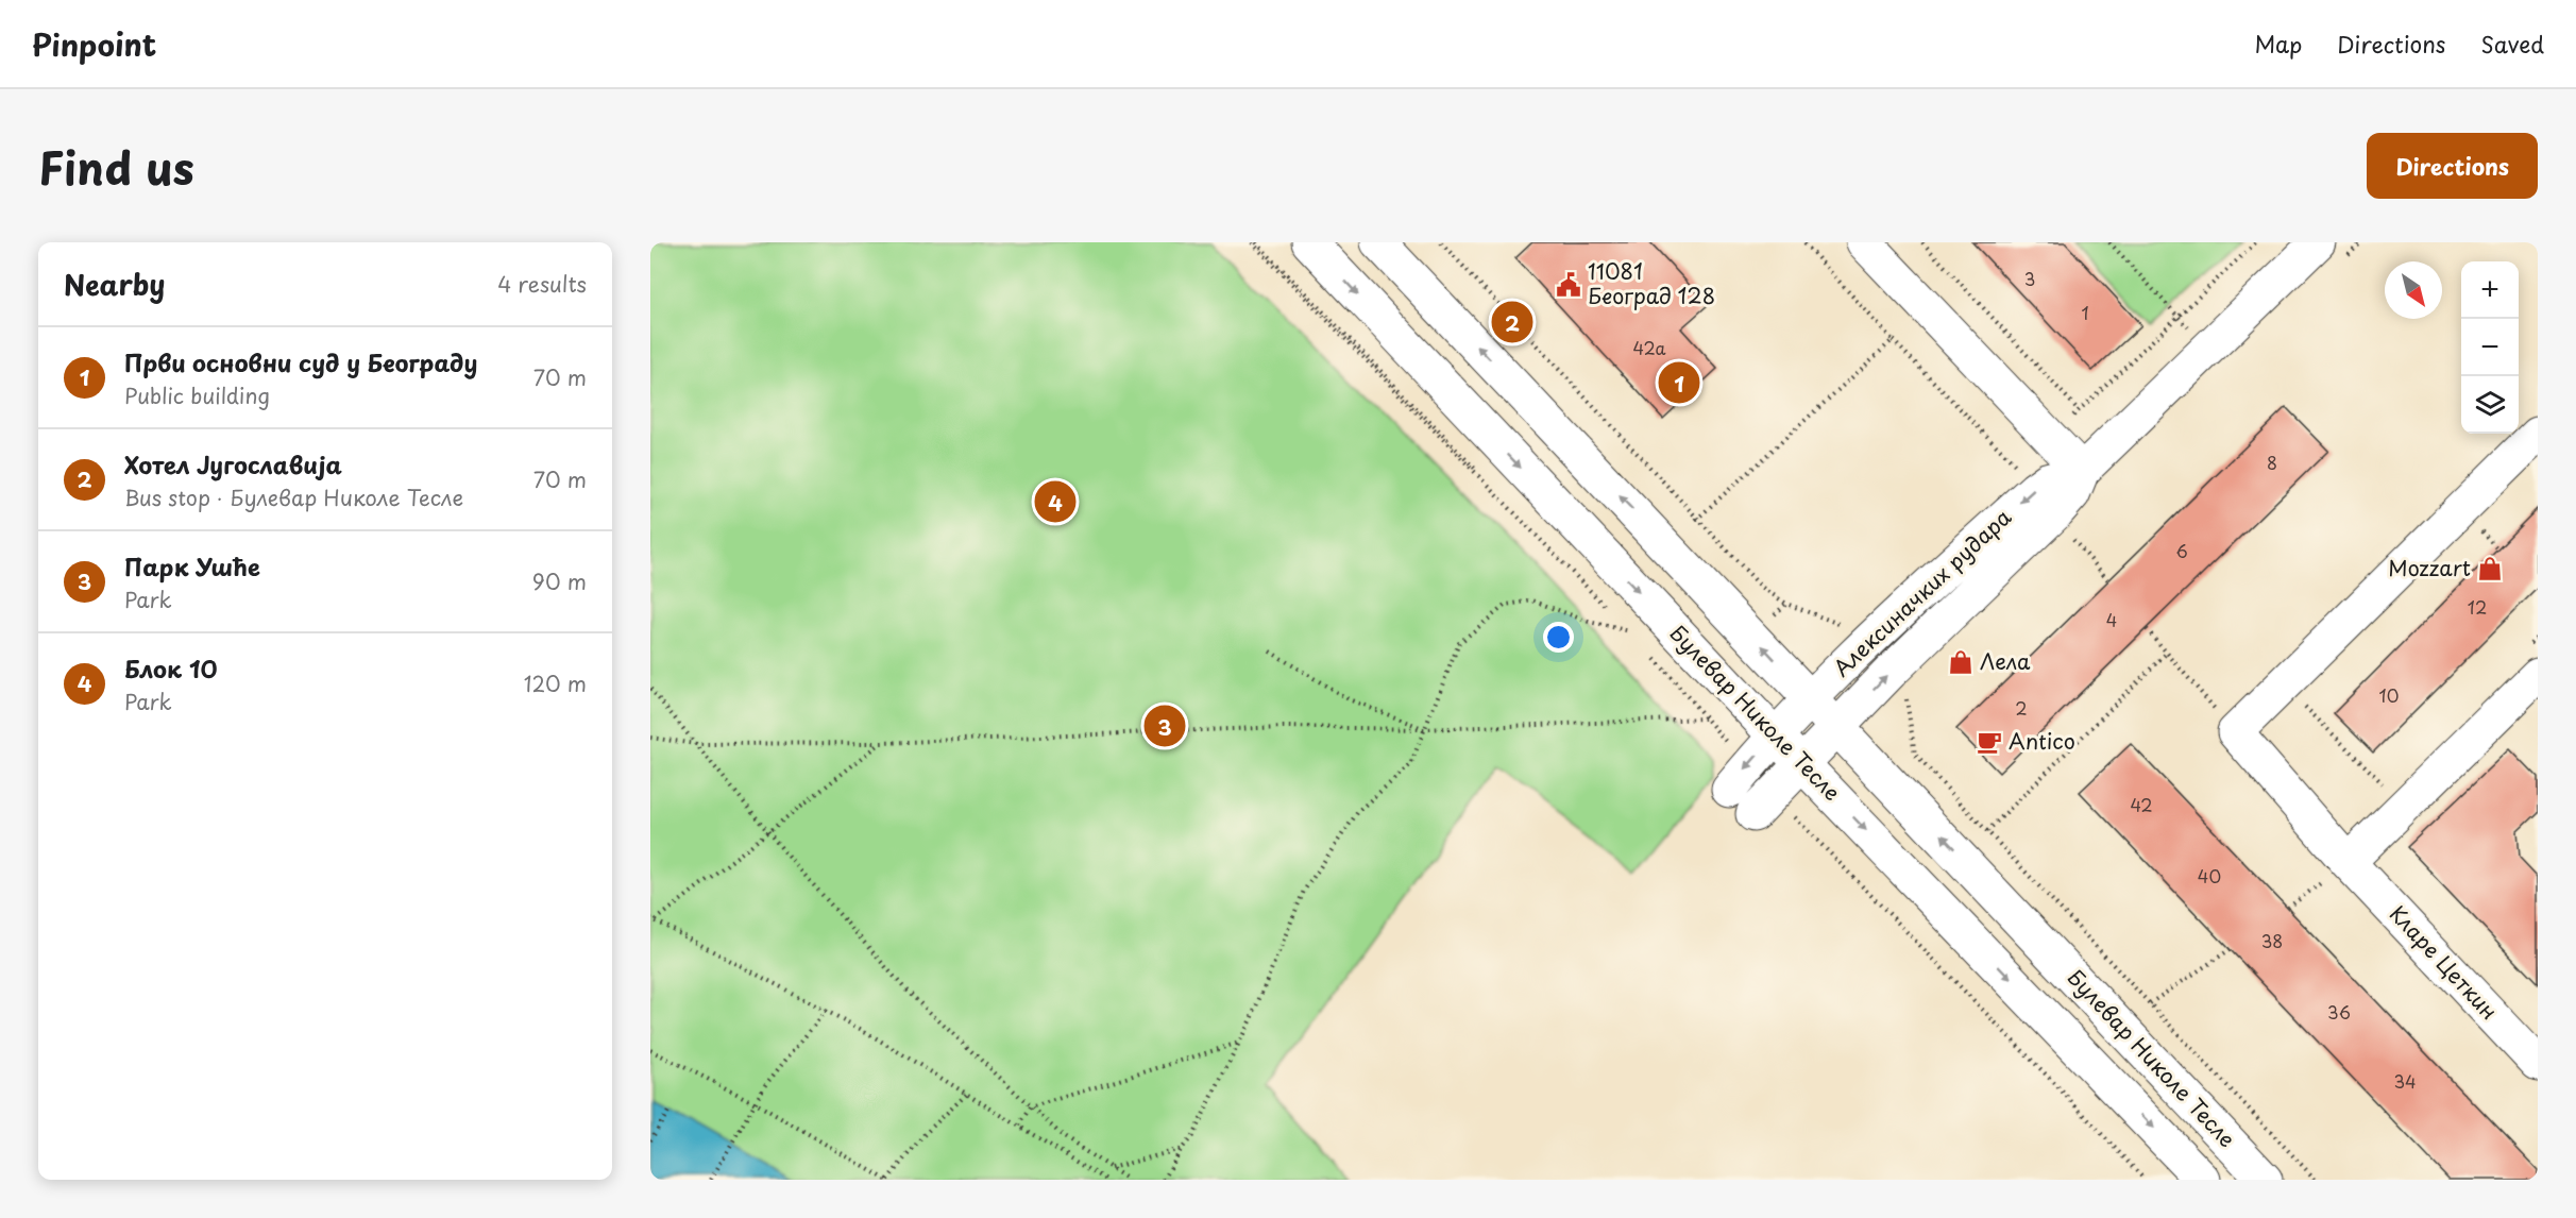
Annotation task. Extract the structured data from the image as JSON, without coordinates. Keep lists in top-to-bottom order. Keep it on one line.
{"streets":{"main road":["Алексиначких рудара","Булевар Николе Тесле","Кларе Цеткин"]},"crossings":[["Алексиначких рудара","Булевар Николе Тесле"]],"places":{"public building":["11081 Београд 128"],"shop":["Mozzart","Лела"],"cafe":["Antico"]},"house_numbers":["3","1","42a","8","6","12","4","10","2","42","40","38","36","34"],"north":"bottom right","page":{"header":"Pinpoint","nav":["Map","Directions","Saved"],"title":"Find us","buttons":"Directions","heading":["Nearby","4 results"],"map_buttons":["+","−"],"pins":["2","1","4","3"],"list":[{"mark":"1","name":"Први основни суд у Београду","note":"Public building","value":"70 m"},{"mark":"2","name":"Хотел Југославија","note":"Bus stop · Булевар Николе Тесле","value":"70 m"},{"mark":"3","name":"Парк Ушће","note":"Park","value":"90 m"},{"mark":"4","name":"Блок 10","note":"Park","value":"120 m"}]}}
